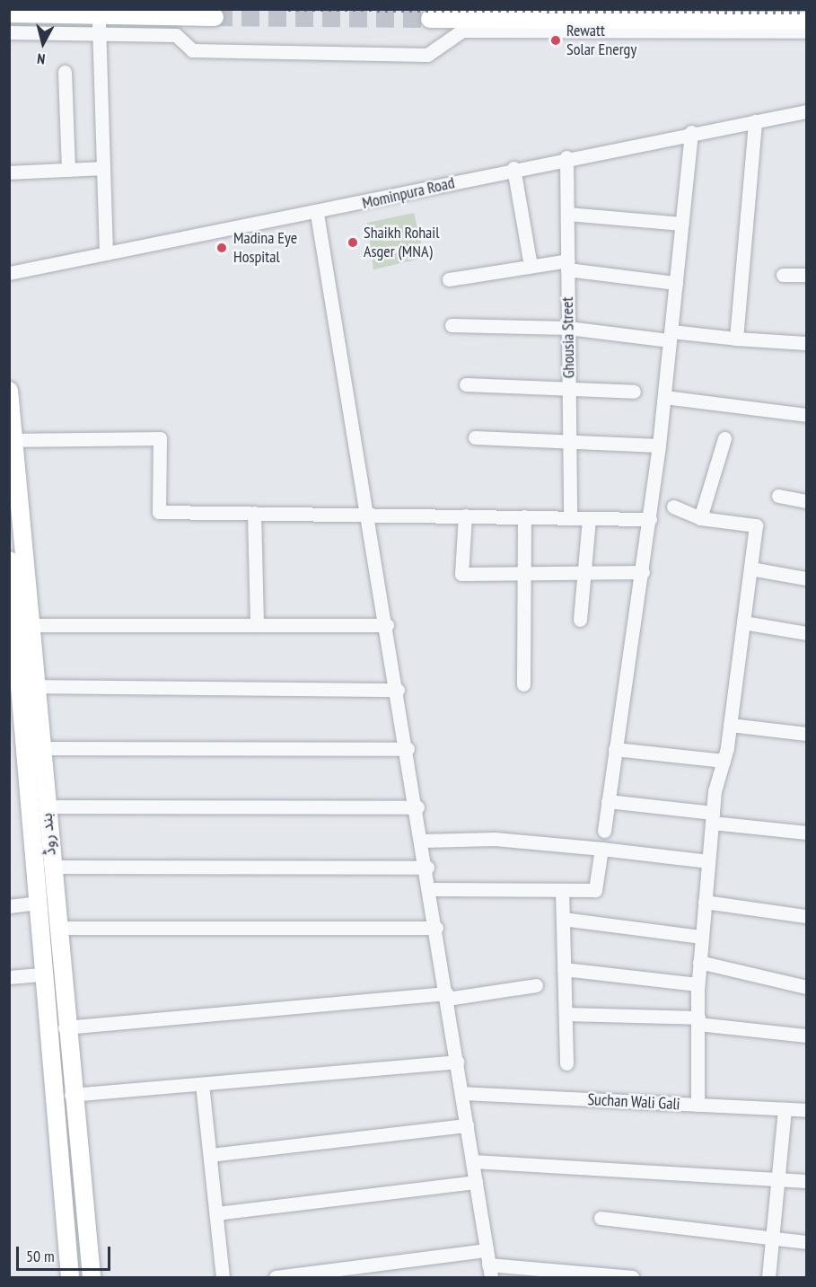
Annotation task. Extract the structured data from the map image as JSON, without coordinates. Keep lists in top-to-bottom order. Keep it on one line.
{"streets":{"main road":["بند روڈ"],"street":["Mominpura Road","Ghousia Street","Suchan Wali Gali"]},"crossings":[["Mominpura Road","Ghousia Street"]],"places":["Rewatt Solar Energy","Shaikh Rohail Asger (MNA)","Madina Eye Hospital"],"scale_bar":"50 m","north":"bottom"}
